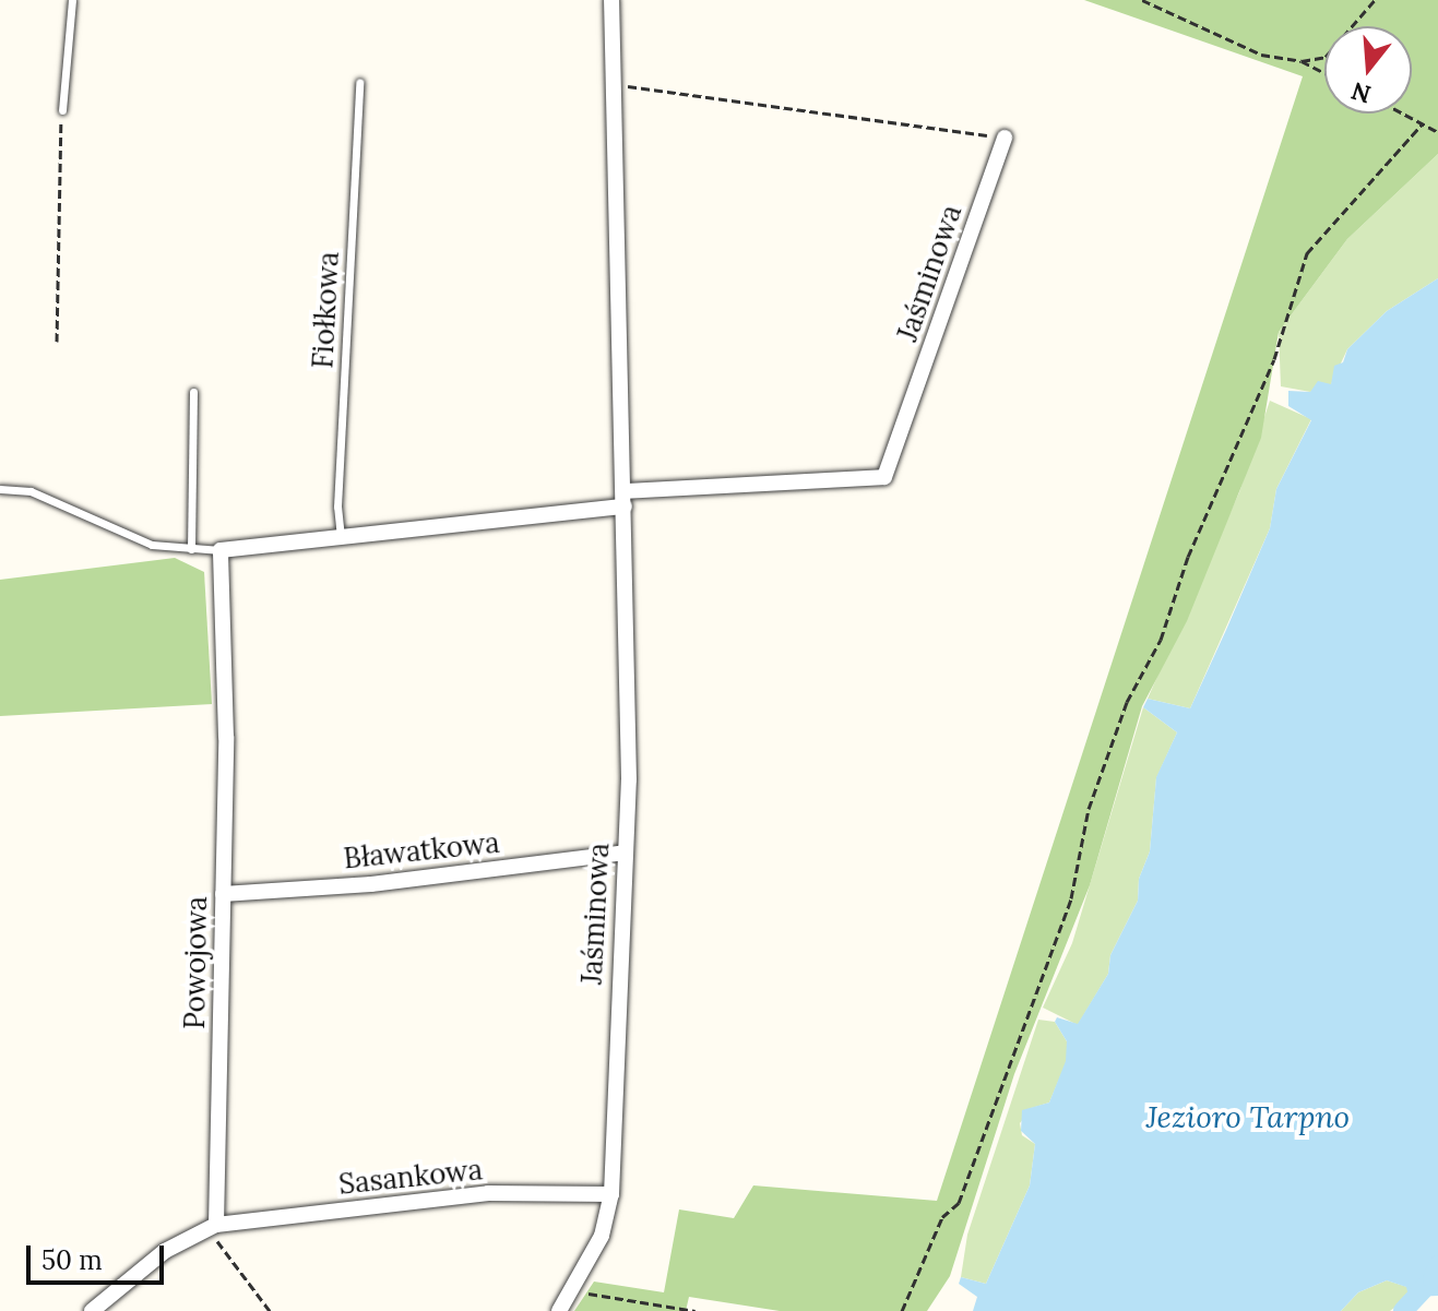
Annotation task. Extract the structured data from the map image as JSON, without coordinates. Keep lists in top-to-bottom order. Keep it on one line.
{"streets":{"street":["Jaśminowa","Bławatkowa","Powojowa","Sasankowa"],"lane":["Fiołkowa"]},"crossings":[["Jaśminowa","Fiołkowa"],["Jaśminowa","Bławatkowa"],["Jaśminowa","Powojowa"],["Jaśminowa","Sasankowa"],["Bławatkowa","Powojowa"],["Powojowa","Sasankowa"]],"water":["Jezioro Tarpno"],"scale_bar":"50 m","north":"bottom"}
